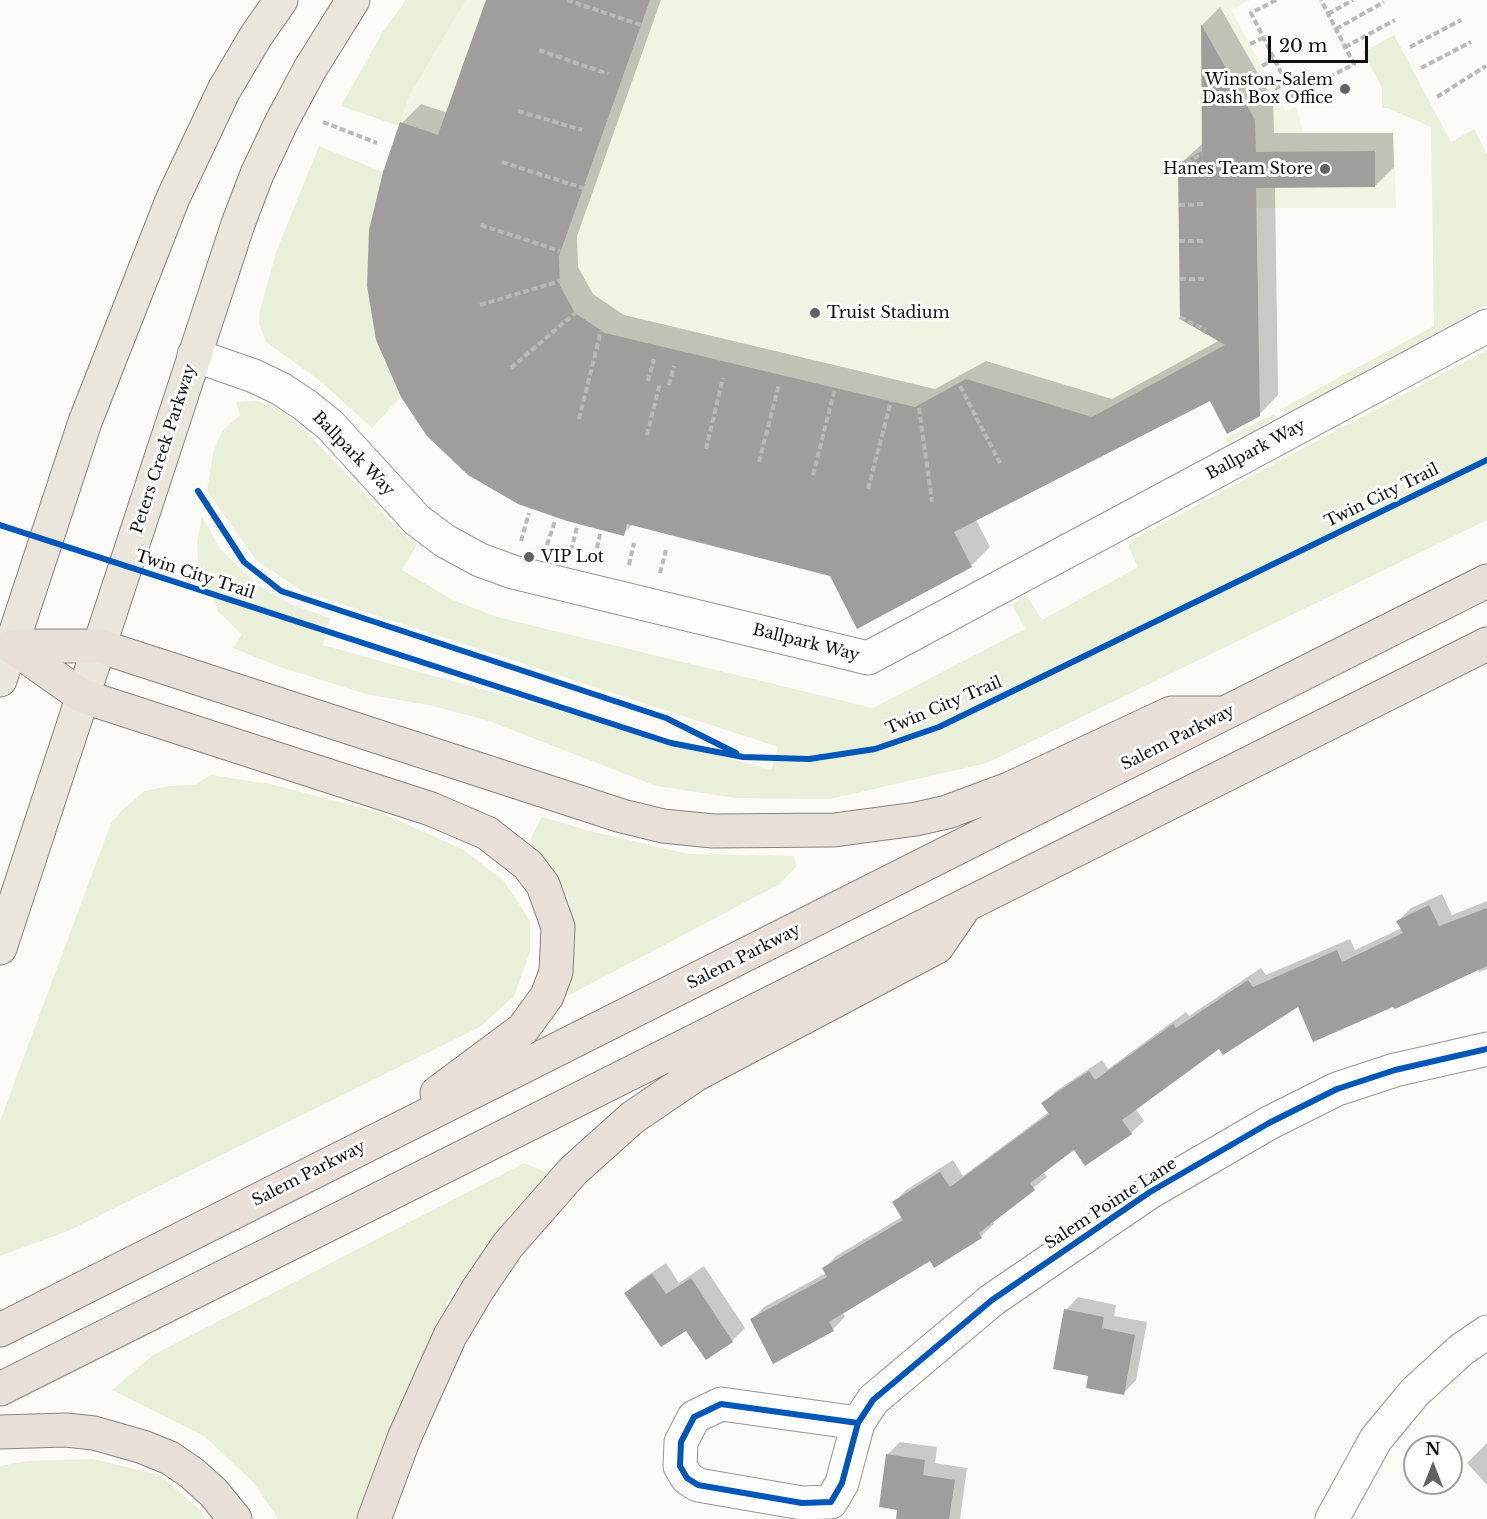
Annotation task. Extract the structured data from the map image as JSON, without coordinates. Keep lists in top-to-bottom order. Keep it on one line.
{"streets":{"highway":["Salem Parkway"],"main road":["Peters Creek Parkway"],"street":["Ballpark Way","Salem Pointe Lane"],"cycle path":["Twin City Trail"]},"crossings":[["Peters Creek Parkway","Ballpark Way"]],"places":["Winston-Salem Dash Box Office","Hanes Team Store","Truist Stadium","VIP Lot"],"scale_bar":"20 m","north":"top"}
